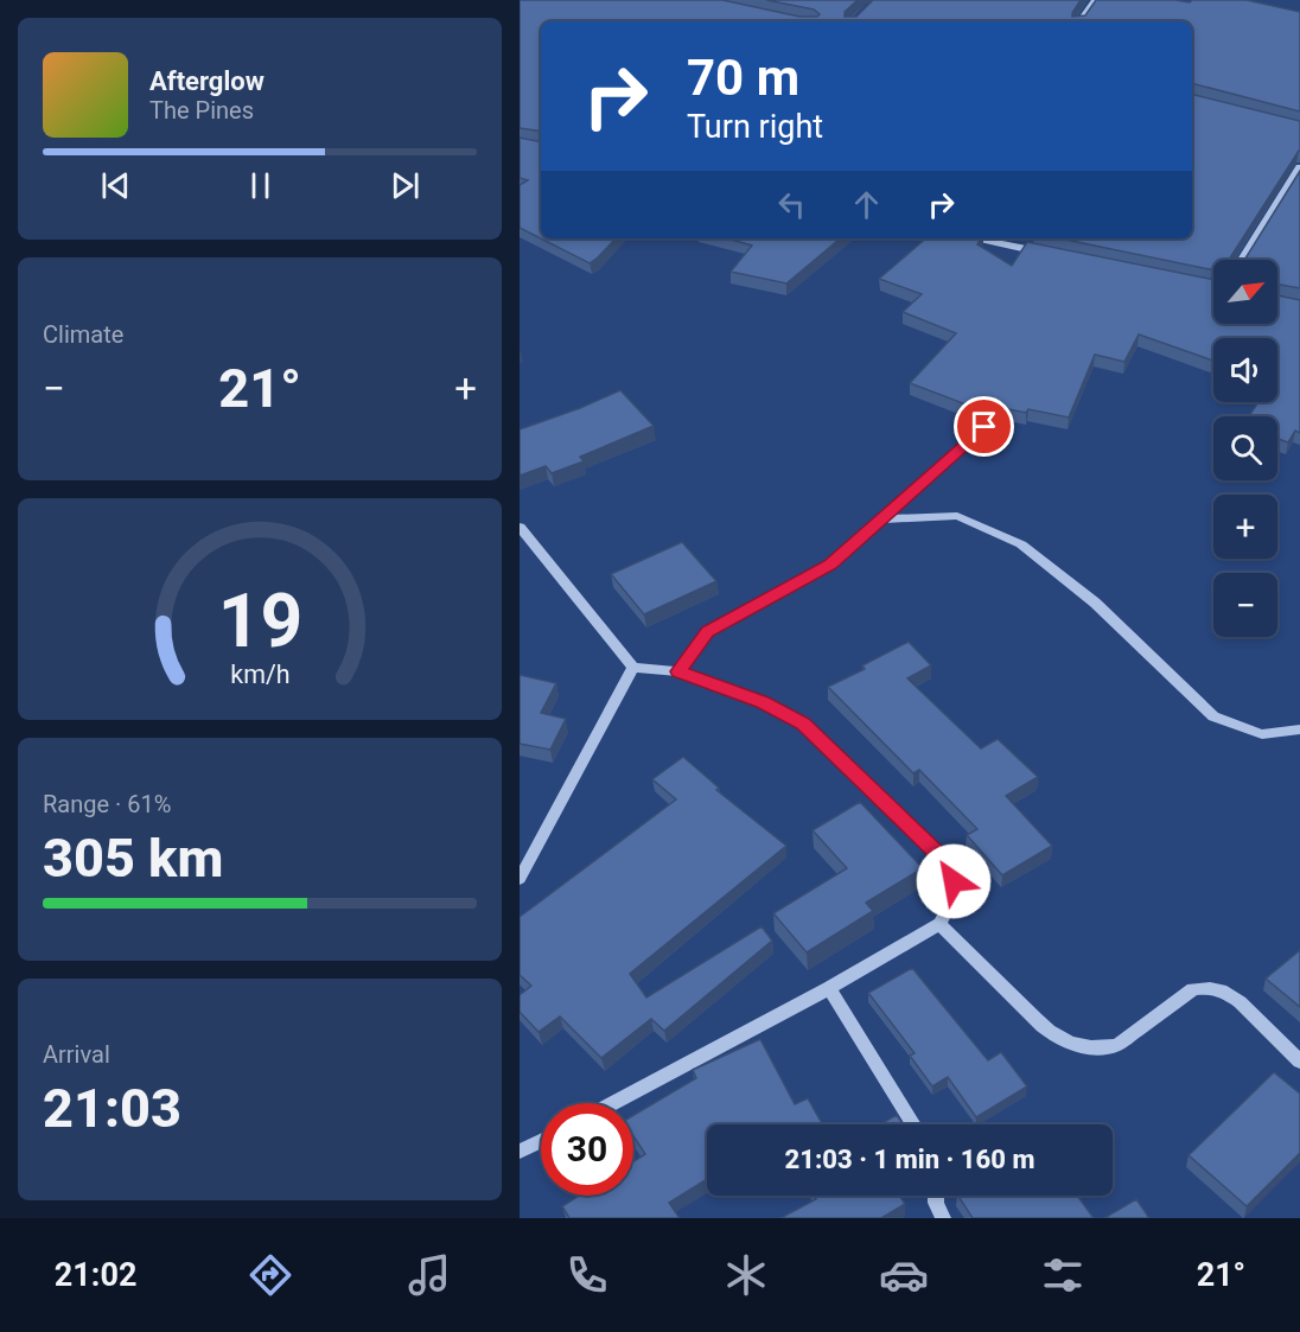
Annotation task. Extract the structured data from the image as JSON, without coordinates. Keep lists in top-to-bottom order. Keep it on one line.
{"north":"top right","page":{"turn":["70 m","Turn right"],"song":["Afterglow","The Pines"],"tile":["Climate",["Range · 61%","305 km"],["Arrival","21:03"]],"map_buttons":["+","−"],"heat":["−","21°","+"],"limit":"30","trip":"21:03 · 1 min · 160 m","tabs":["21:02","21°"],"gauge":["19","km/h"]}}
